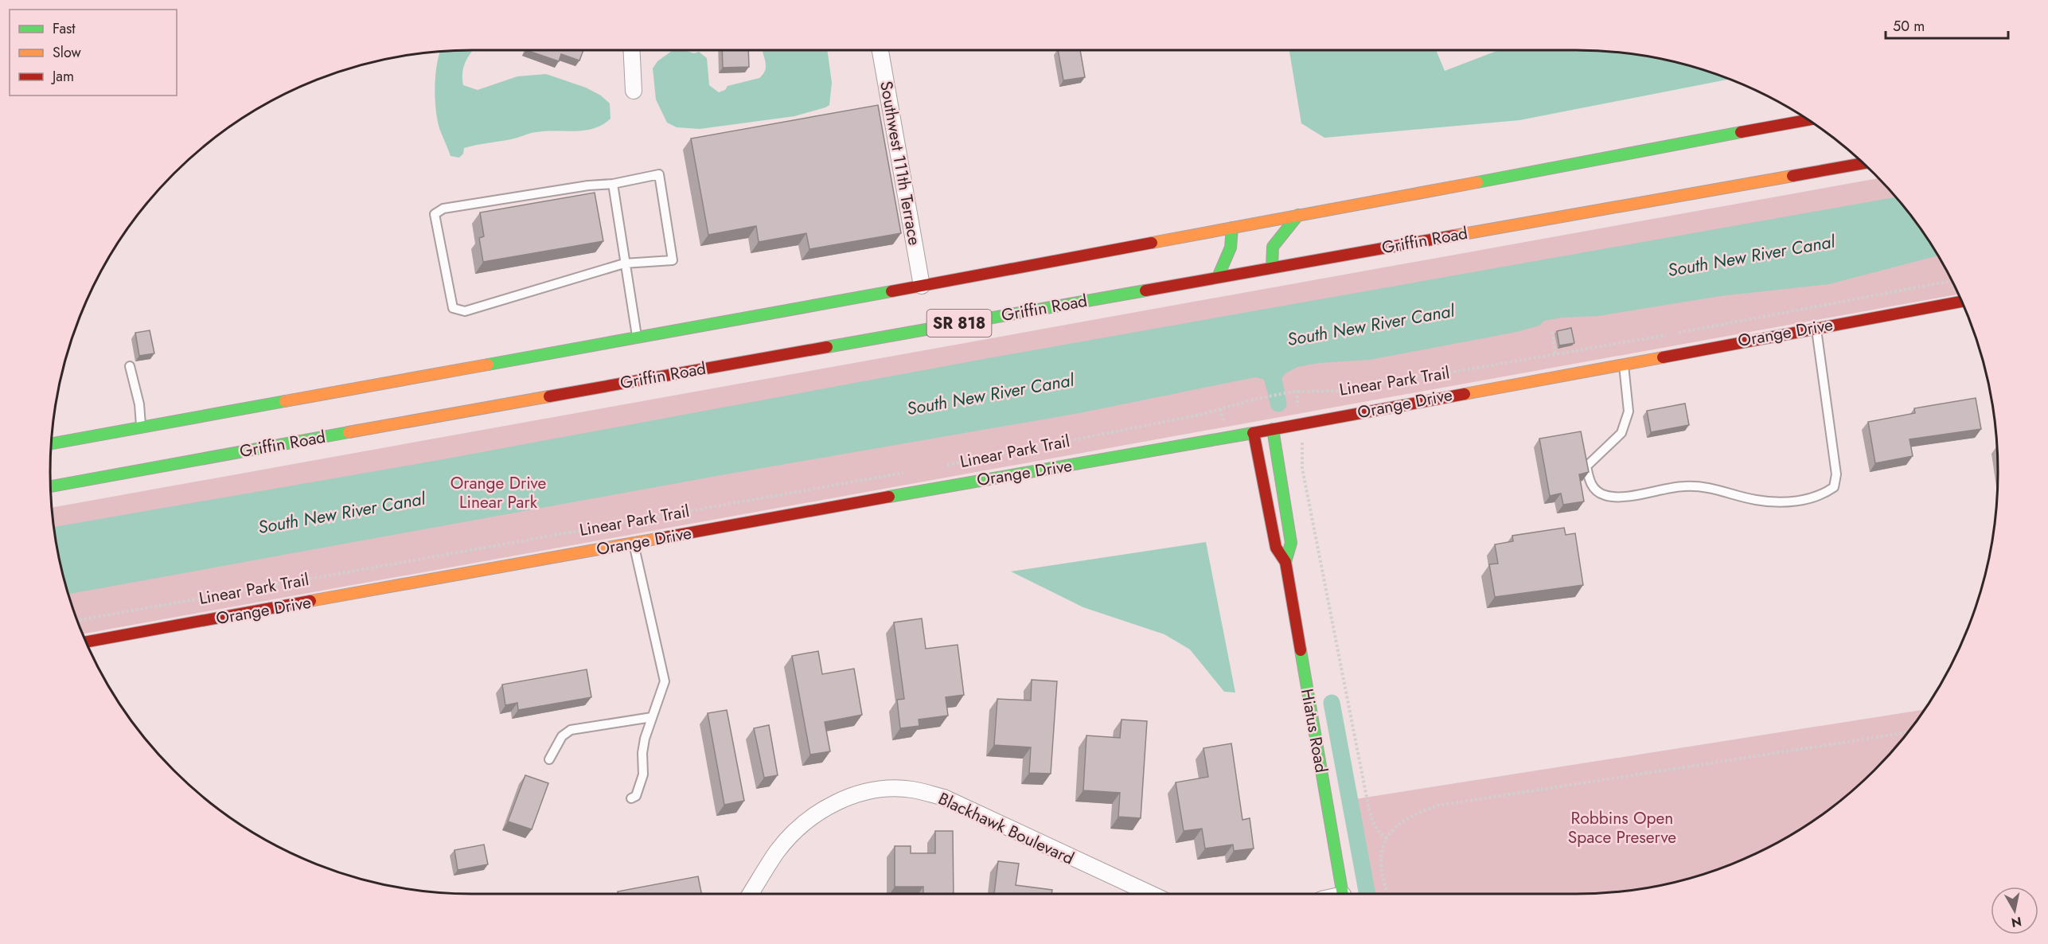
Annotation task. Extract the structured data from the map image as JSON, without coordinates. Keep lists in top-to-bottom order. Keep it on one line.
{"streets":{"main road":["Griffin Road","SR 818","Orange Drive","Hiatus Road"],"street":["Southwest 111th Terrace","Blackhawk Boulevard"],"path":["Linear Park Trail"]},"crossings":[["Southwest 111th Terrace","SR 818"],["Orange Drive","Hiatus Road"]],"water":["South New River Canal"],"parks":["Orange Drive Linear Park","Robbins Open Space Preserve"],"legend":["Fast","Slow","Jam"],"scale_bar":"50 m","north":"bottom"}
